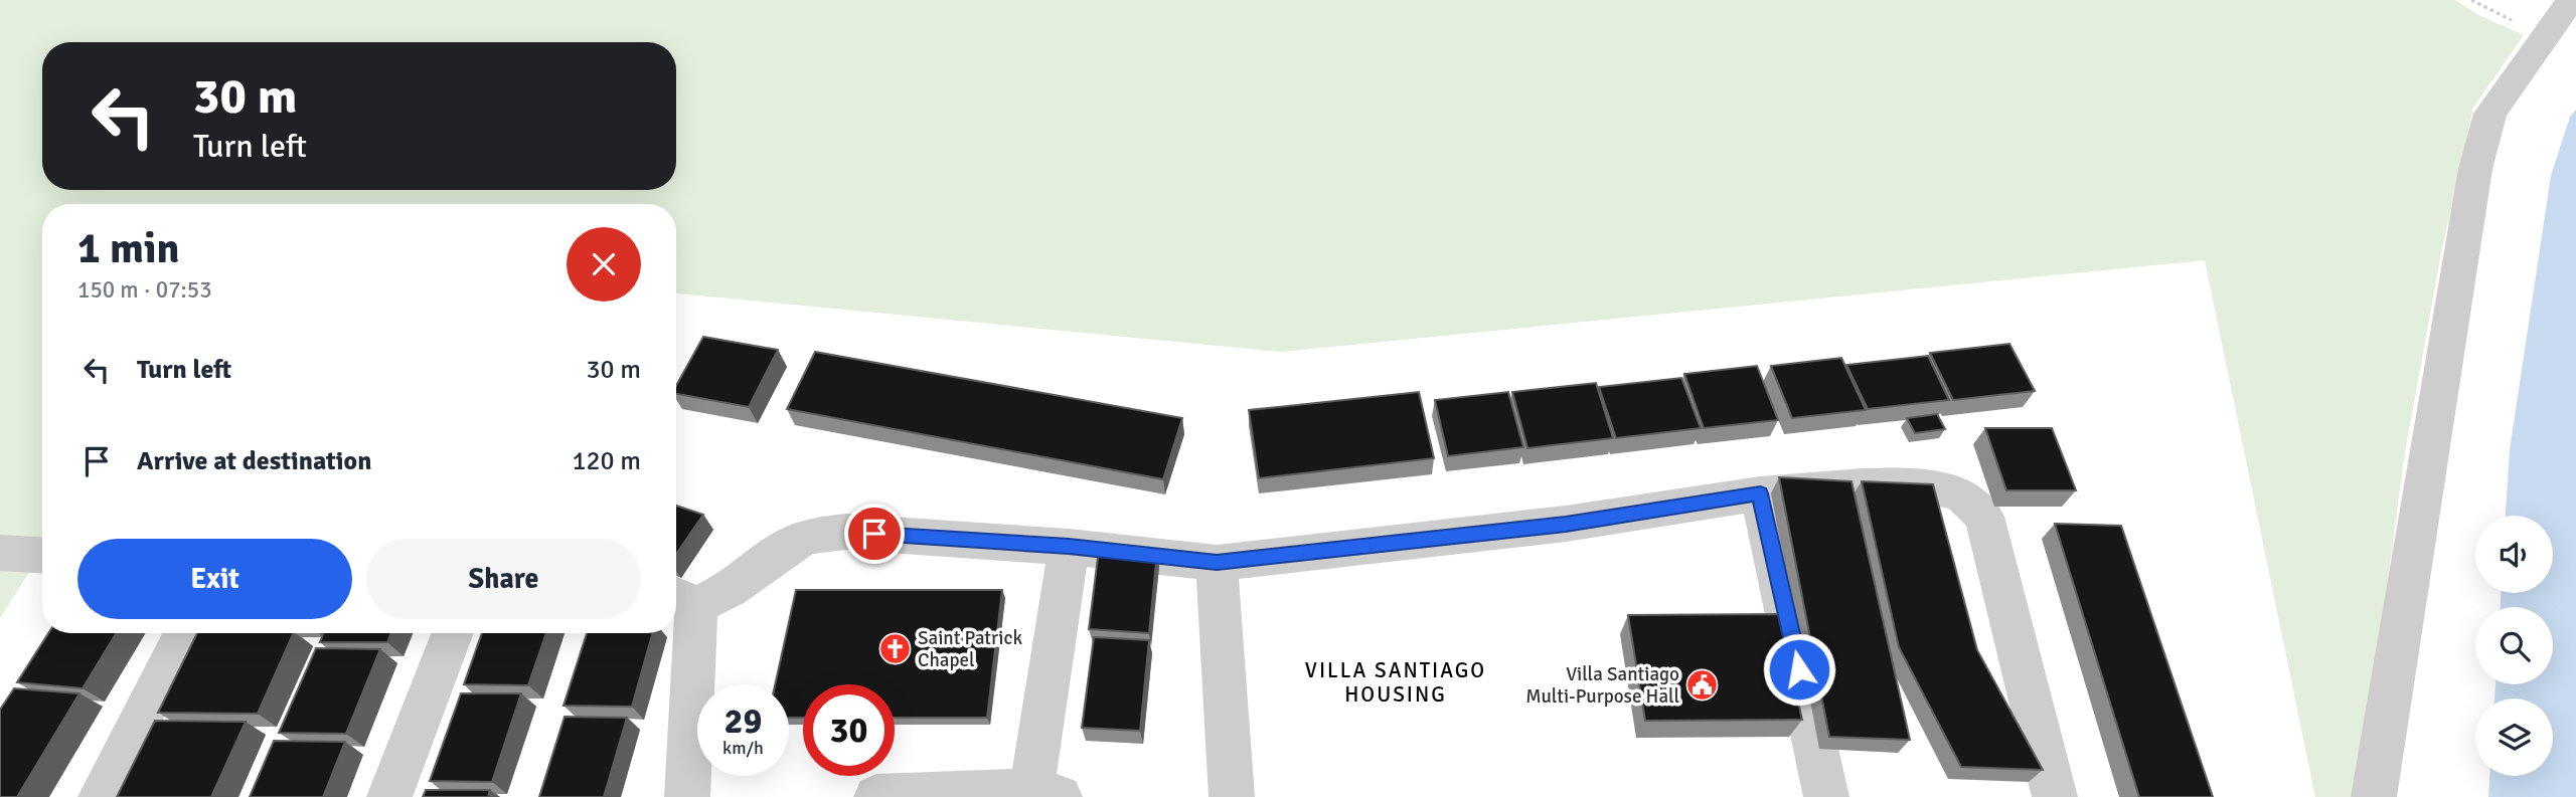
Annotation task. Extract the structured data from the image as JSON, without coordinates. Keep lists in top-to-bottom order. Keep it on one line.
{"districts":["VILLA SANTIAGO HOUSING"],"places":{"church":["Saint Patrick Chapel"],"public building":["Villa Santiago Multi-Purpose Hall"]},"page":{"turn":["30 m","Turn left"],"heading":["1 min","150 m · 07:53"],"list":[{"name":"Turn left","value":"30 m"},{"name":"Arrive at destination","value":"120 m"}],"buttons":["Exit","Share"],"speed":"29 km/h","limit":"30"}}
